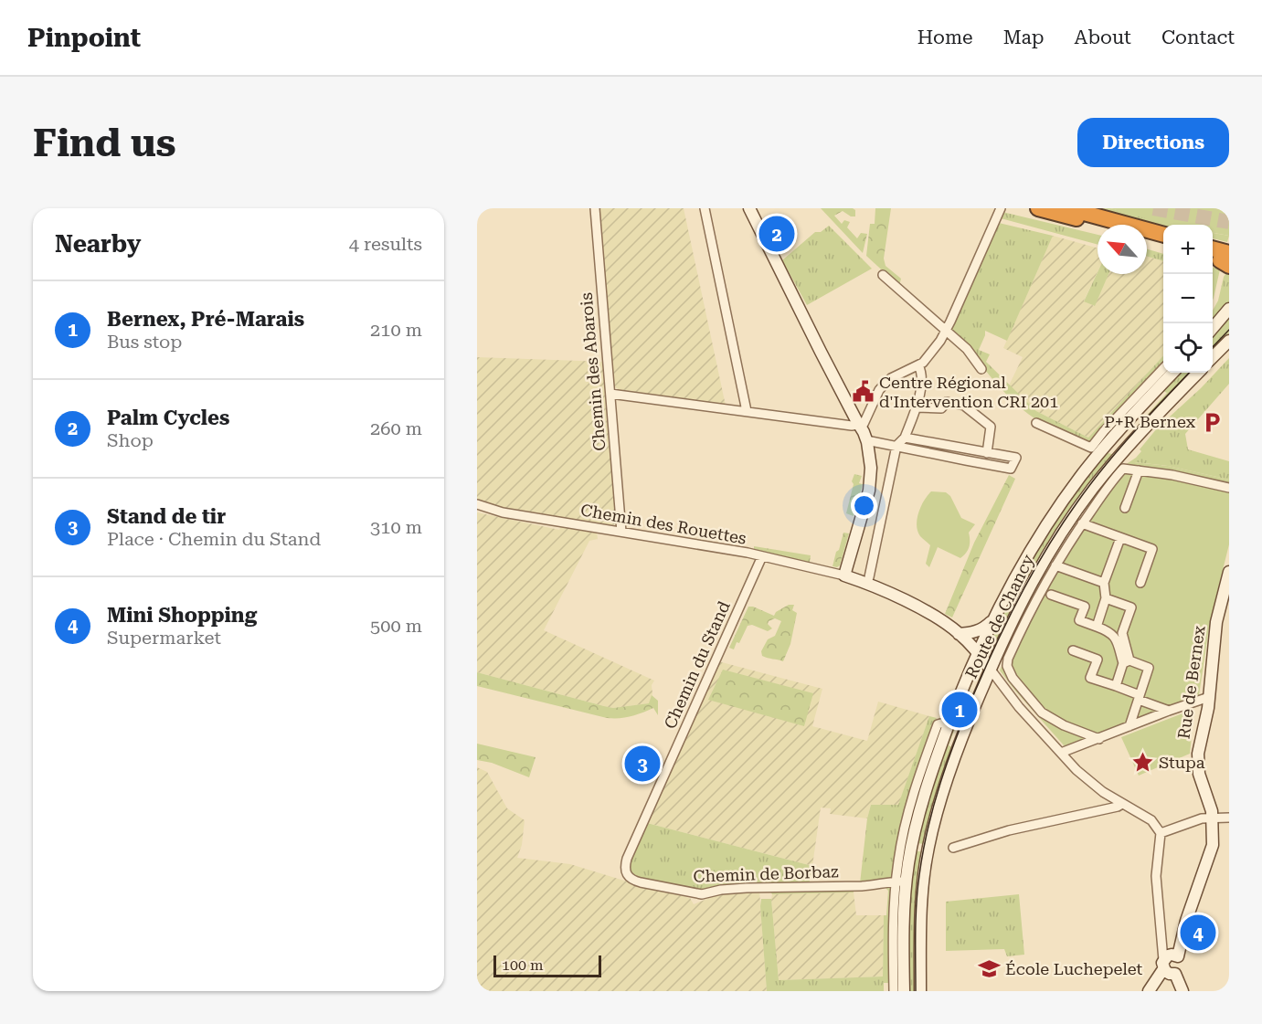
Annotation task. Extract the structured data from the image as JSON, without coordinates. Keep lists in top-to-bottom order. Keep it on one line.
{"streets":{"main road":["Route de Chancy","Rue de Bernex"],"street":["Chemin des Abarois","Chemin des Rouettes","Chemin du Stand","Chemin de Borbaz"]},"crossings":[["Chemin des Abarois","Chemin des Rouettes"],["Chemin des Rouettes","Chemin du Stand"],["Route de Chancy","Chemin de Borbaz"],["Chemin du Stand","Chemin de Borbaz"]],"places":{"public building":["Centre Régional d'Intervention CRI 201"],"parking":["P+R Bernex"],"place":["Stupa"],"school or university":["École Luchepelet"]},"scale_bar":"100 m","north":"top left","page":{"header":"Pinpoint","nav":["Home","Map","About","Contact"],"buttons":"Directions","title":"Find us","heading":["Nearby","4 results"],"pins":["2","1","3","4"],"map_buttons":["+","−"],"list":[{"mark":"1","name":"Bernex, Pré-Marais","note":"Bus stop","value":"210 m"},{"mark":"2","name":"Palm Cycles","note":"Shop","value":"260 m"},{"mark":"3","name":"Stand de tir","note":"Place · Chemin du Stand","value":"310 m"},{"mark":"4","name":"Mini Shopping","note":"Supermarket","value":"500 m"}],"scale":"100 m"}}
